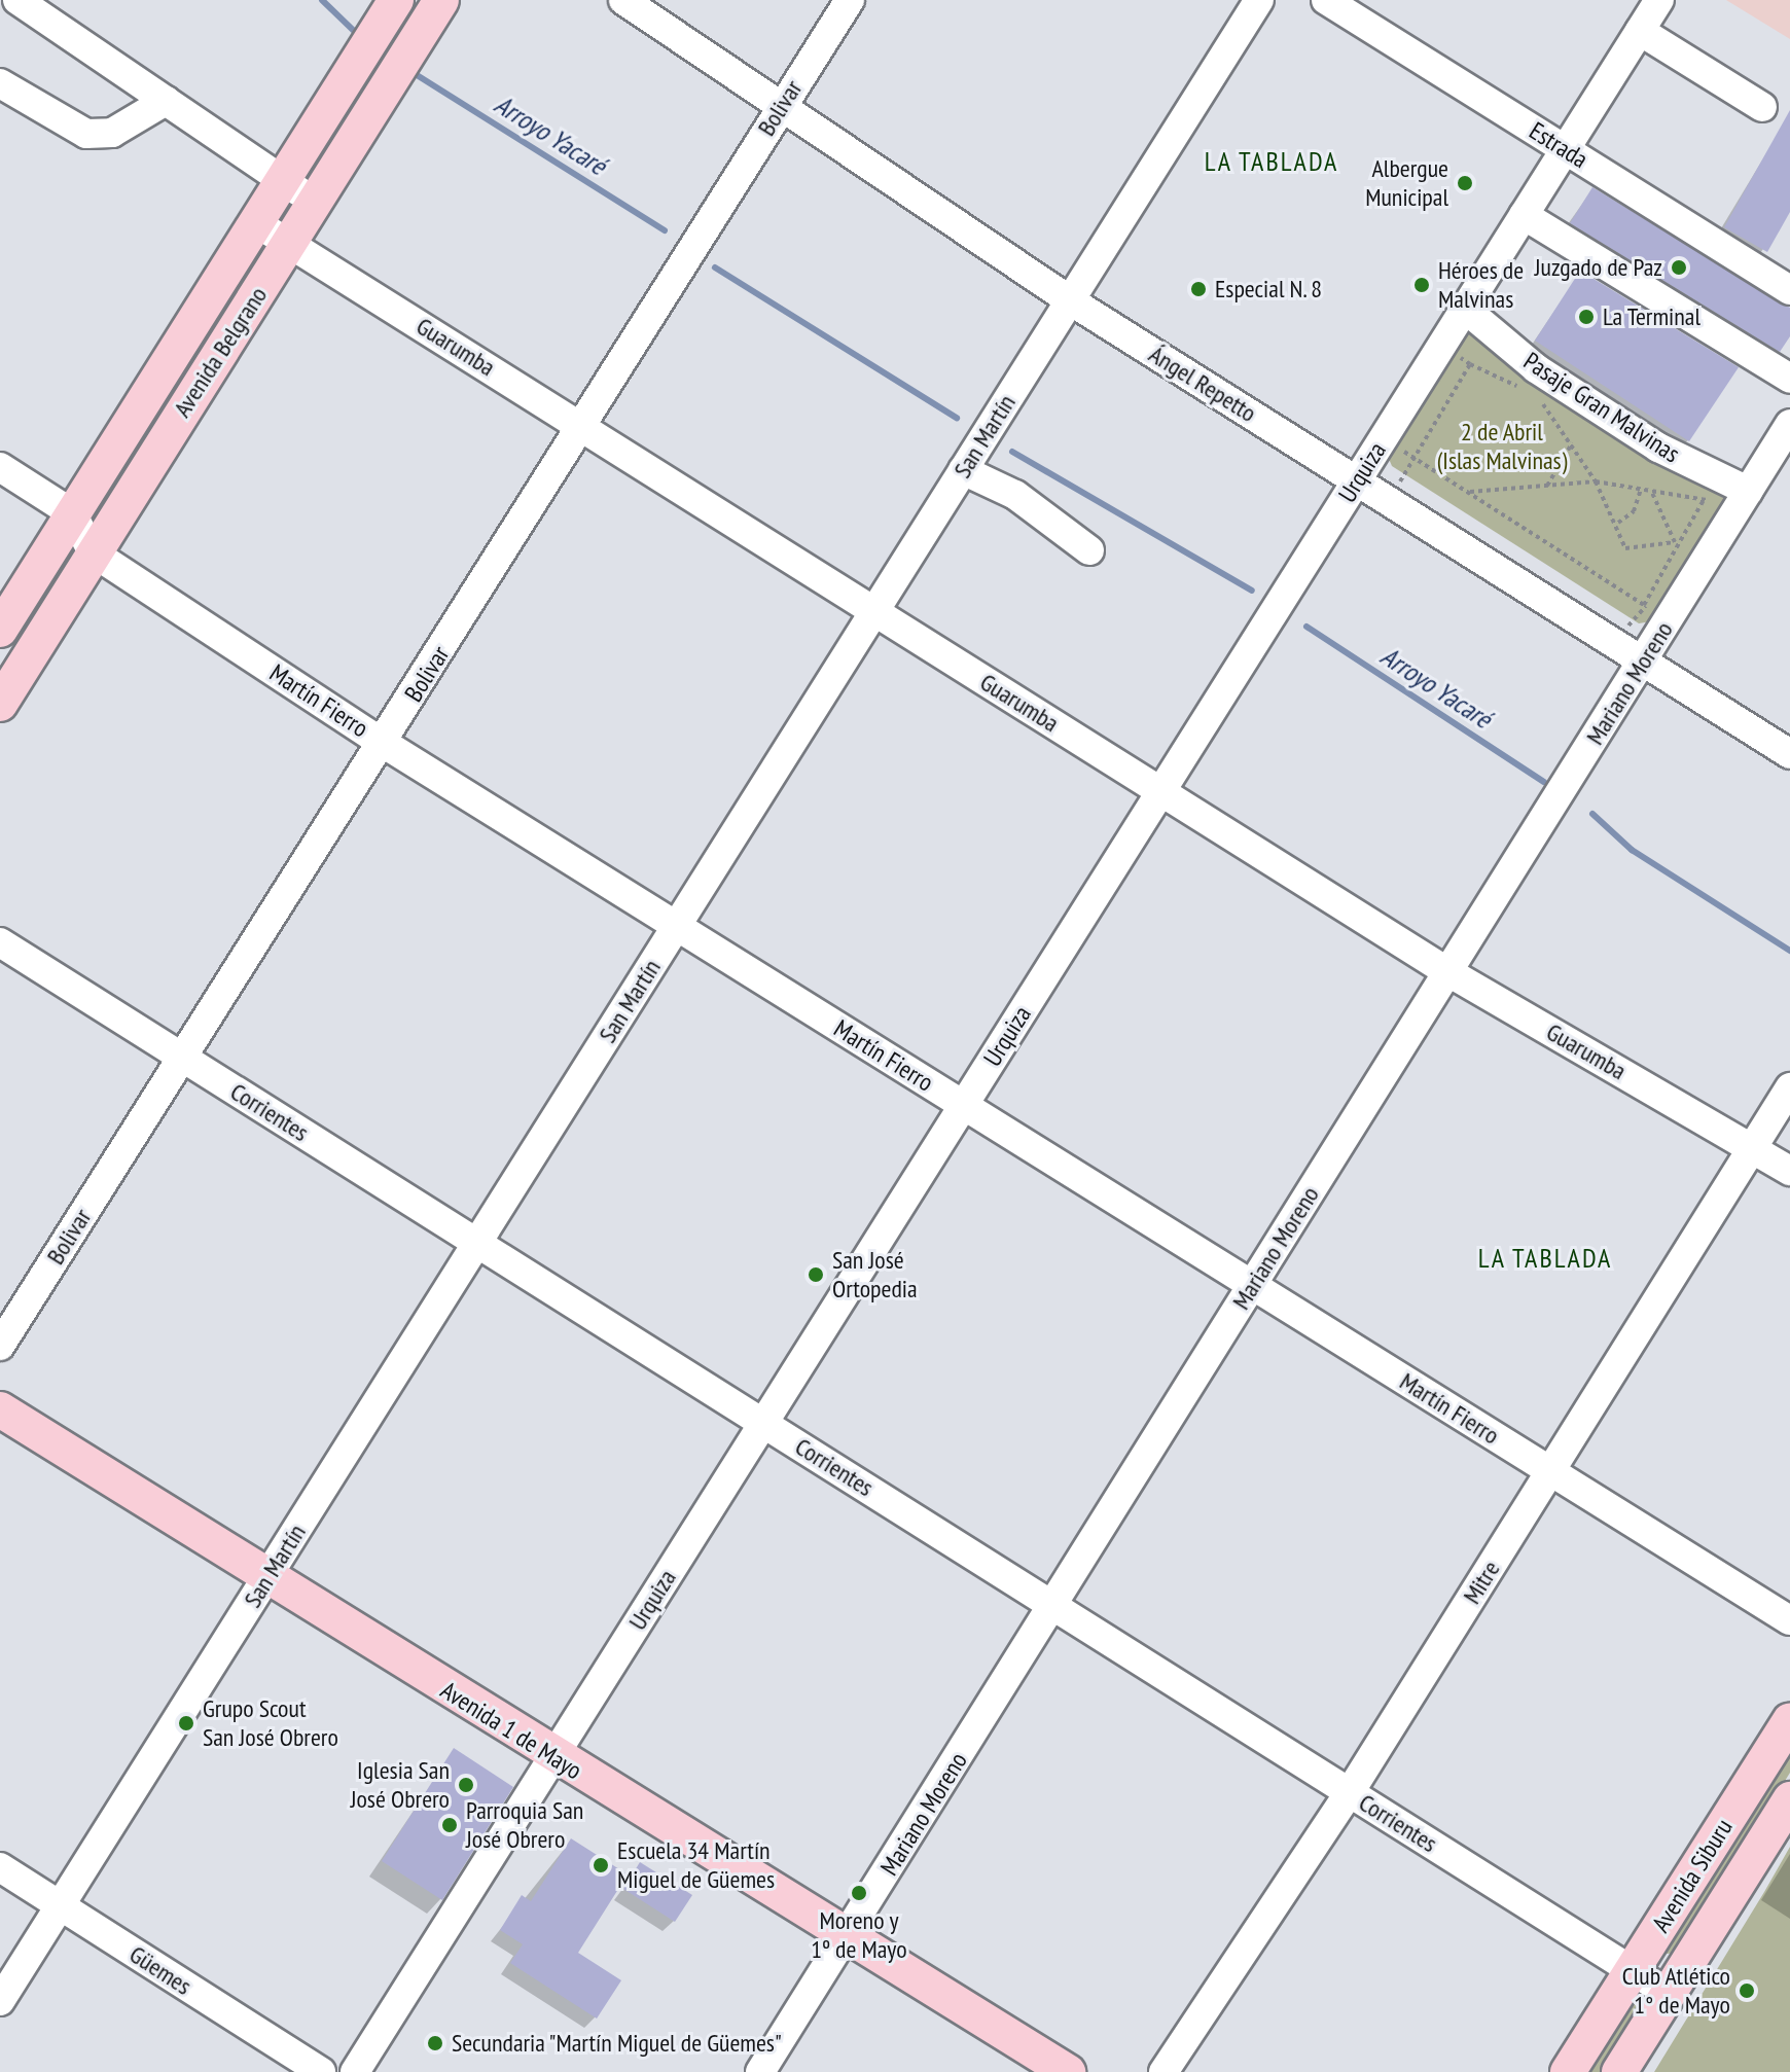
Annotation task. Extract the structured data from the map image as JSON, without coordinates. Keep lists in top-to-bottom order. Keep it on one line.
{"streets":{"main road":["Avenida Belgrano","Avenida 1 de Mayo","Avenida Siburu"],"street":["Bolivar","Estrada","Guarumba","Ángel Repetto","Pasaje Gran Malvinas","San Martín","Urquiza","Mariano Moreno","Martín Fierro","Corrientes","Mitre","Güemes"]},"crossings":[["Bolivar","Guarumba"],["Bolivar","Ángel Repetto"],["Bolivar","Martín Fierro"],["Bolivar","Corrientes"],["Estrada","Urquiza"],["Guarumba","Avenida Belgrano"],["Guarumba","San Martín"],["Guarumba","Urquiza"],["Guarumba","Mariano Moreno"],["Guarumba","Mitre"],["Avenida Belgrano","Martín Fierro"],["Ángel Repetto","San Martín"],["Ángel Repetto","Urquiza"],["Ángel Repetto","Mariano Moreno"],["Pasaje Gran Malvinas","Urquiza"],["Pasaje Gran Malvinas","Mariano Moreno"],["San Martín","Martín Fierro"],["San Martín","Corrientes"],["San Martín","Avenida 1 de Mayo"],["San Martín","Güemes"],["Urquiza","Martín Fierro"],["Urquiza","Corrientes"],["Urquiza","Avenida 1 de Mayo"],["Mariano Moreno","Martín Fierro"],["Mariano Moreno","Corrientes"],["Mariano Moreno","Avenida 1 de Mayo"],["Martín Fierro","Mitre"],["Corrientes","Mitre"],["Corrientes","Avenida Siburu"]],"districts":["LA TABLADA","LA TABLADA"],"water":["Arroyo Yacaré"],"parks":["2 de Abril (Islas Malvinas)"],"places":["Albergue Municipal","Juzgado de Paz","Héroes de Malvinas","Especial N. 8","La Terminal","San José Ortopedia","Grupo Scout San José Obrero","Iglesia San José Obrero","Parroquia San José Obrero","Escuela 34 Martín Miguel de Güemes","Moreno y 1º de Mayo","Club Atlético 1° de Mayo","Secundaria \"Martín Miguel de Güemes\""]}
